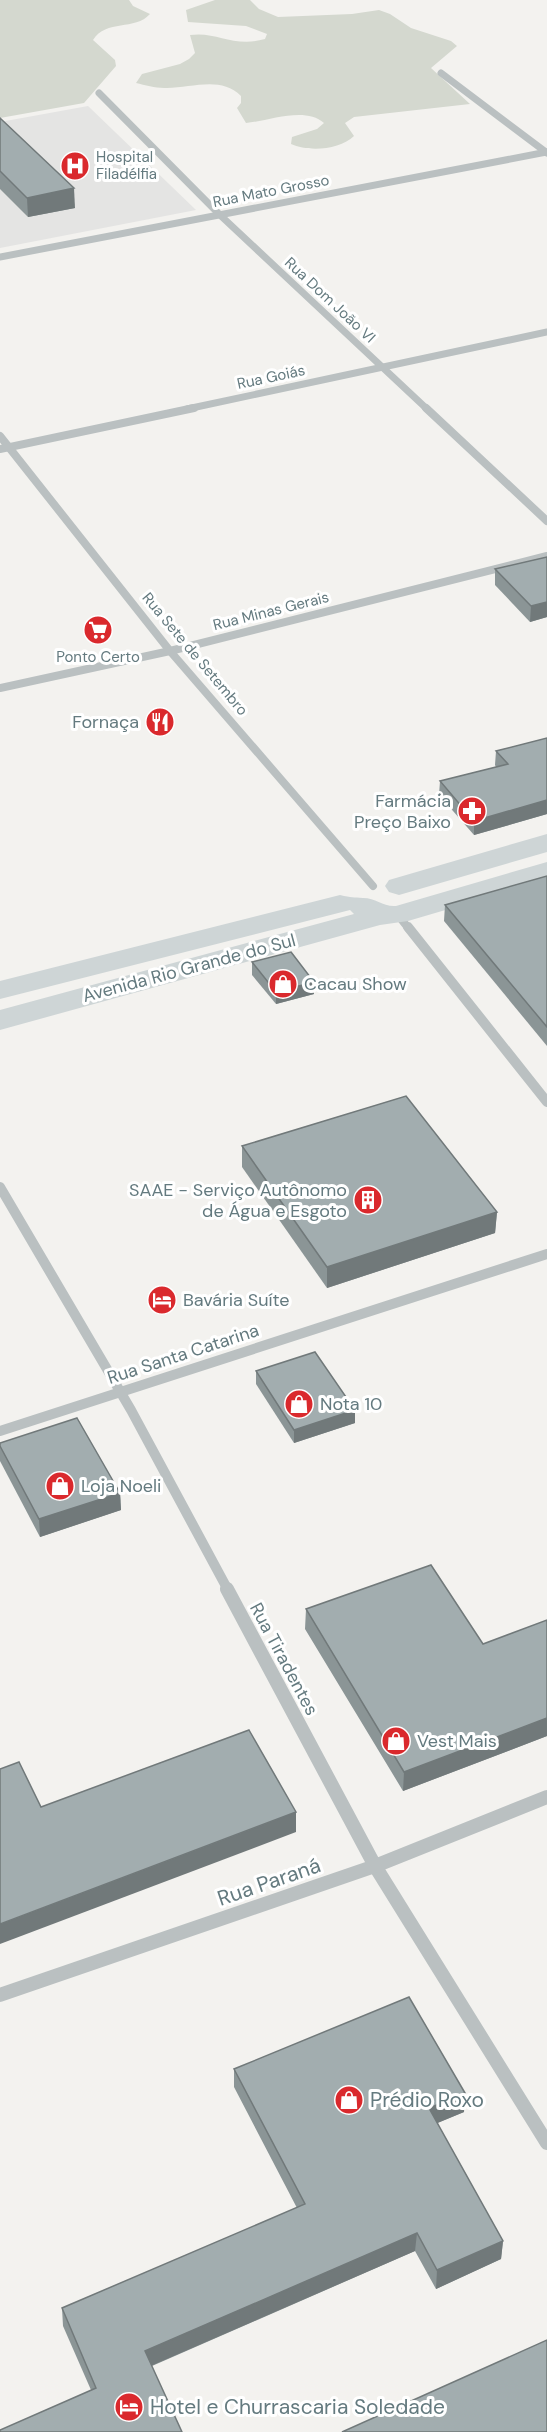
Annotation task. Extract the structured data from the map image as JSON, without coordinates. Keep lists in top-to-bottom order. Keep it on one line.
{"streets":{"main road":["Avenida Rio Grande do Sul"],"street":["Rua Mato Grosso","Rua Dom João VI","Rua Goiás","Rua Minas Gerais","Rua Sete de Setembro","Rua Santa Catarina","Rua Tiradentes","Rua Paraná"]},"crossings":[["Rua Mato Grosso","Rua Dom João VI"],["Rua Dom João VI","Rua Goiás"],["Rua Goiás","Rua Sete de Setembro"],["Rua Minas Gerais","Rua Sete de Setembro"],["Rua Sete de Setembro","Avenida Rio Grande do Sul"],["Rua Santa Catarina","Rua Tiradentes"],["Rua Tiradentes","Rua Paraná"]],"places":{"hospital":["Hospital Filadélfia"],"supermarket":["Ponto Certo"],"restaurant":["Fornaça"],"pharmacy":["Farmácia Preço Baixo"],"shop":["Cacau Show","Nota 10","Loja Noeli","Vest Mais","Prédio Roxo"],"building":["SAAE - Serviço Autônomo de Água e Esgoto"],"hotel":["Bavária Suíte","Hotel e Churrascaria Soledade"]}}
